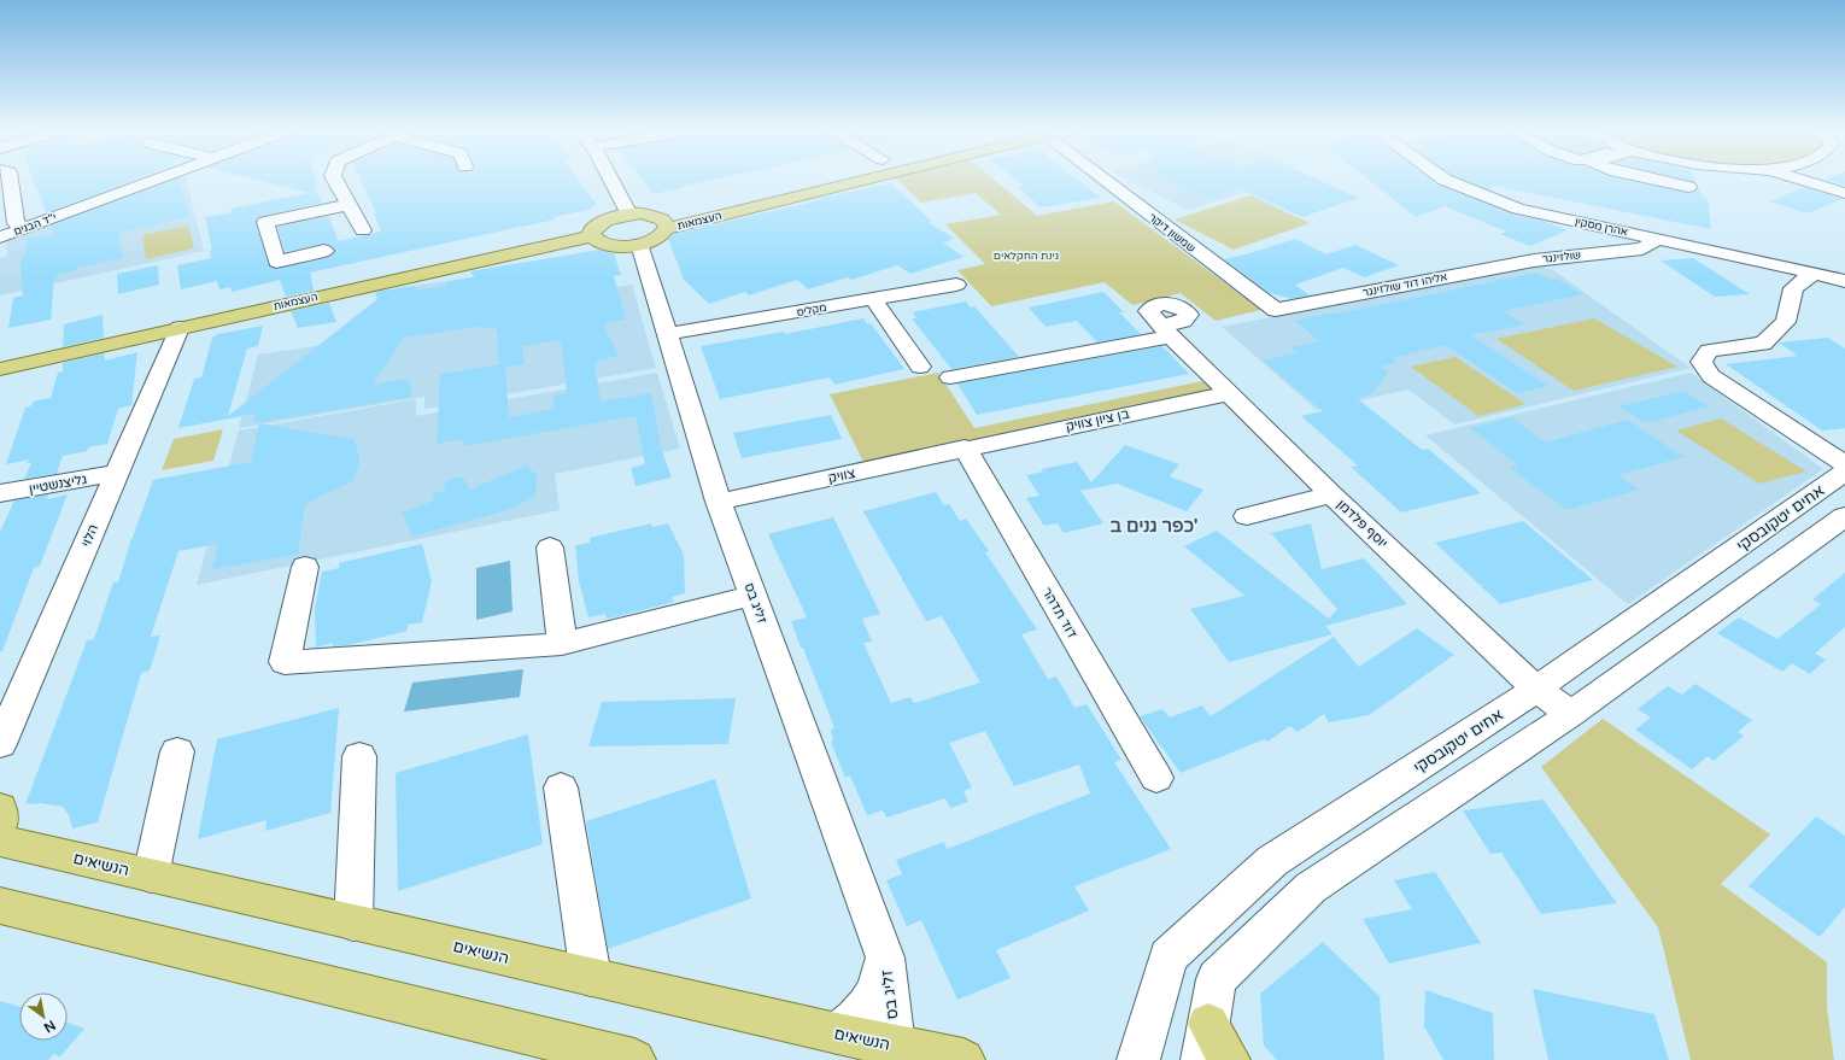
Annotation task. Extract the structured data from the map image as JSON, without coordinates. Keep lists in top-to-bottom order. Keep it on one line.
{"streets":{"main road":["העצמאות","הנשיאים"],"street":["י\"ד הבנים","אהרן מסקין","שמשון דיקר","שולזינגר","אליהו דוד שולזינגר","מקליס","בן ציון צוויק","צוויק","גליצנשטיין","אחים יטקובסקי","יוסף פלדמן","הלוי","זליג בס","דוד תדהר"]},"crossings":[["העצמאות","הלוי"],["העצמאות","זליג בס"],["אהרן מסקין","שולזינגר"],["שמשון דיקר","אליהו דוד שולזינגר"],["שולזינגר","אליהו דוד שולזינגר"],["מקליס","זליג בס"],["בן ציון צוויק","צוויק"],["בן ציון צוויק","יוסף פלדמן"],["בן ציון צוויק","דוד תדהר"],["צוויק","זליג בס"],["צוויק","דוד תדהר"],["גליצנשטיין","הלוי"],["אחים יטקובסקי","יוסף פלדמן"],["זליג בס","הנשיאים"]],"districts":["כפר גנים ב'"],"parks":["גינת החקלאים"],"north":"bottom right"}
